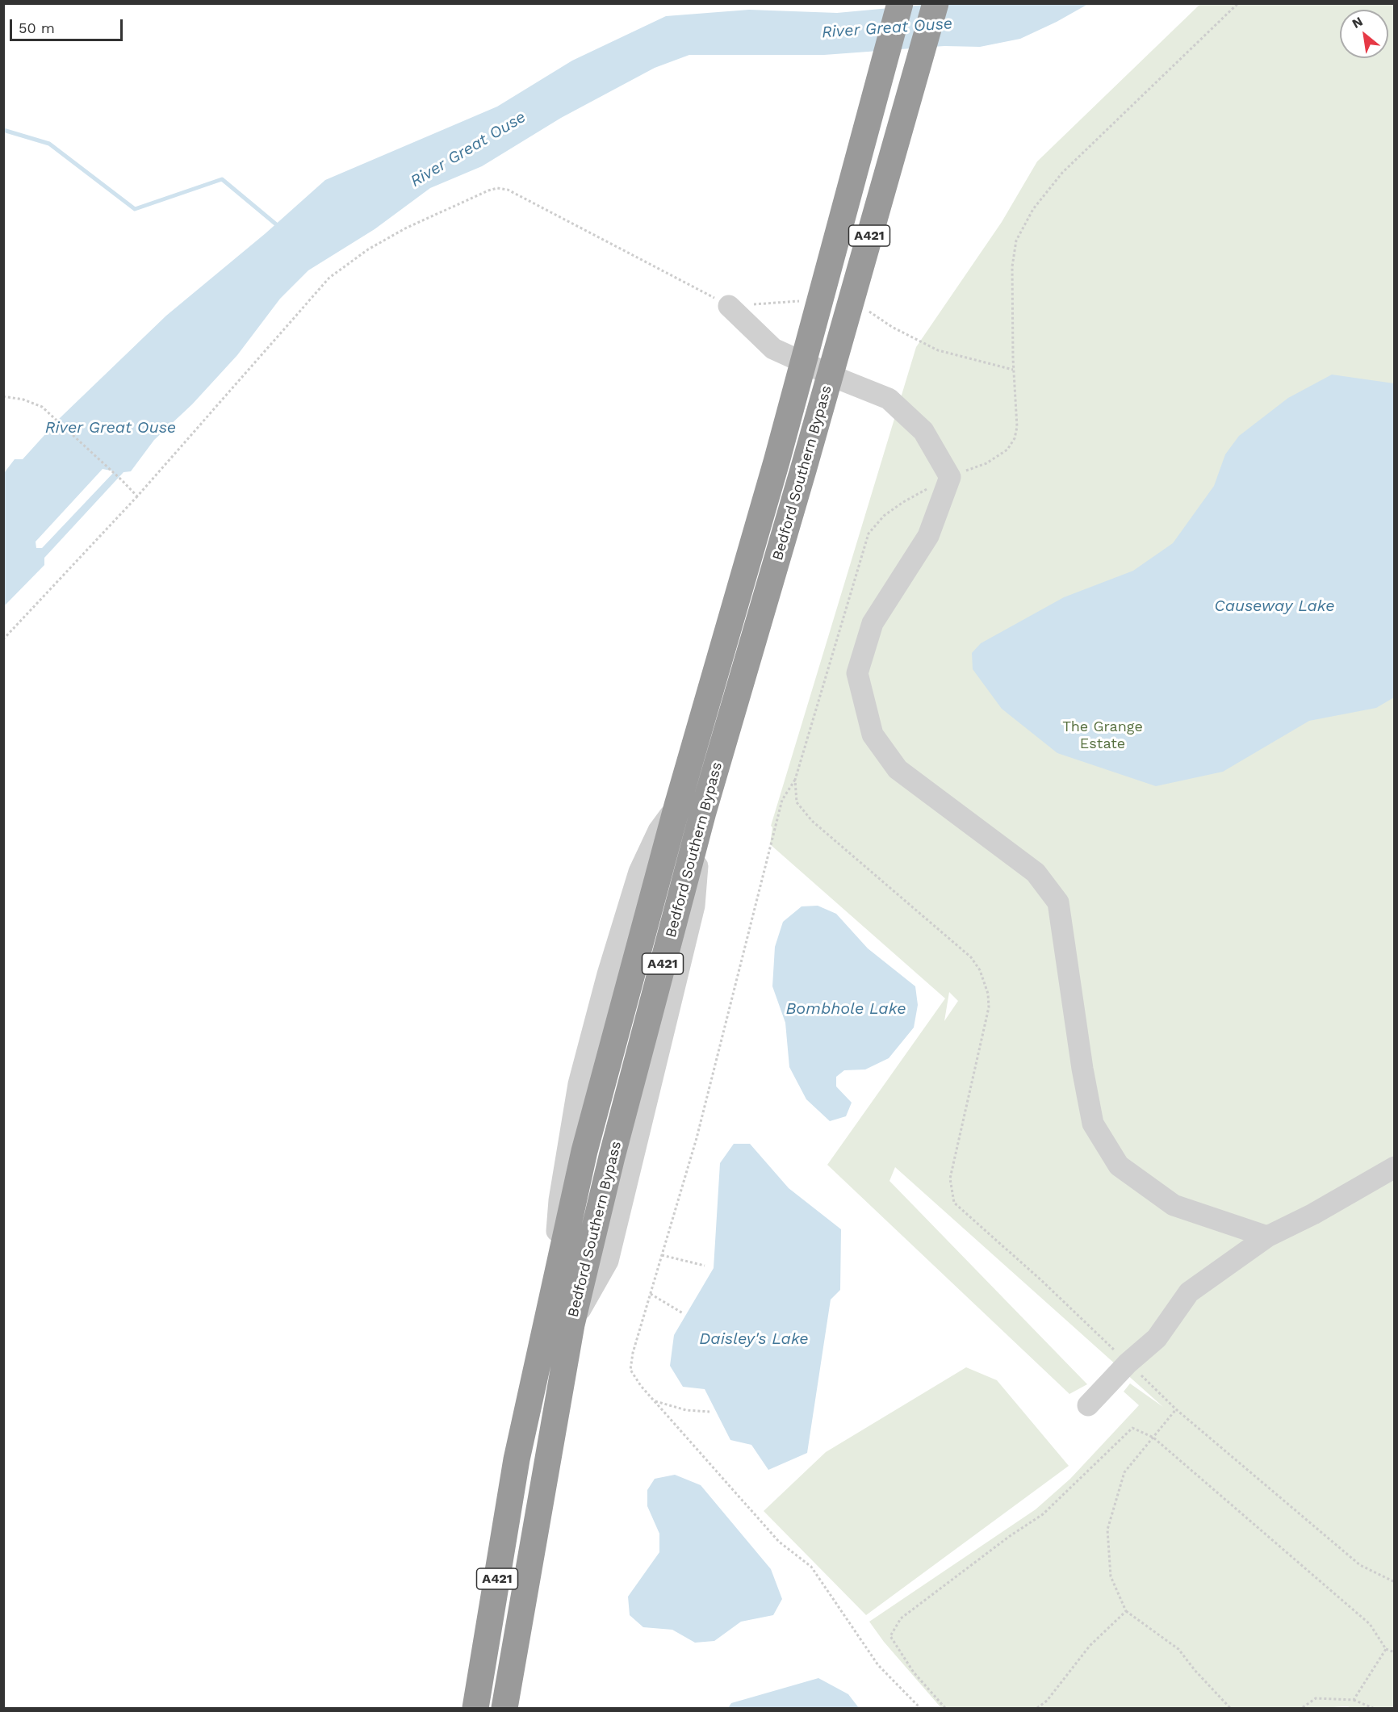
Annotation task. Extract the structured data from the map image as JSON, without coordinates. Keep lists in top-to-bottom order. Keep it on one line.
{"streets":{"highway":["A421","Bedford Southern Bypass"]},"water":["River Great Ouse","Causeway Lake","Bombhole Lake","Daisley's Lake"],"parks":["The Grange Estate"],"scale_bar":"50 m","north":"top left"}
